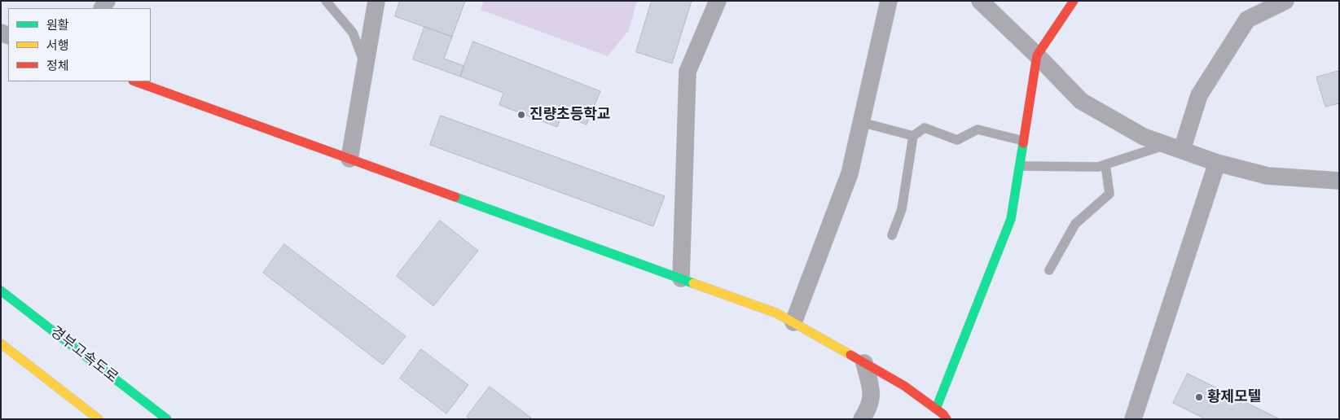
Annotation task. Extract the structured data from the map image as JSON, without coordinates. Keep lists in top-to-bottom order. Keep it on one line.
{"streets":{"main road":["경부고속도로"]},"places":["진량초등학교","황제모텔"],"legend":["원활","서행","정체"]}
